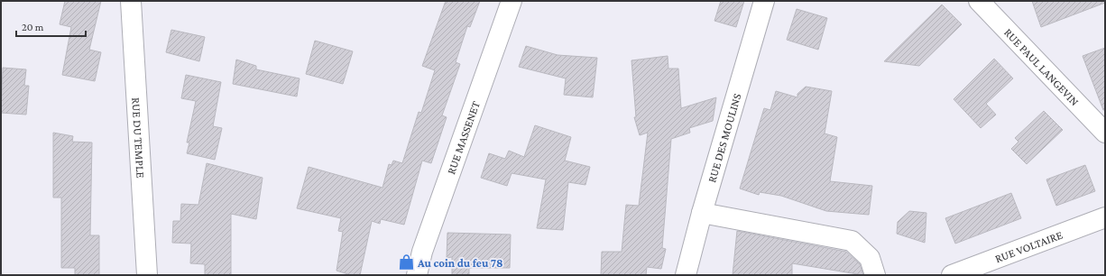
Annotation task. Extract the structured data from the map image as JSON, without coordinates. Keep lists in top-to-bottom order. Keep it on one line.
{"streets":{"street":["RUE PAUL LANGEVIN","RUE DU TEMPLE","RUE MASSENET","RUE DES MOULINS","RUE VOLTAIRE"]},"places":{"shop":["Au coin du feu 78"]},"scale_bar":"20 m"}
